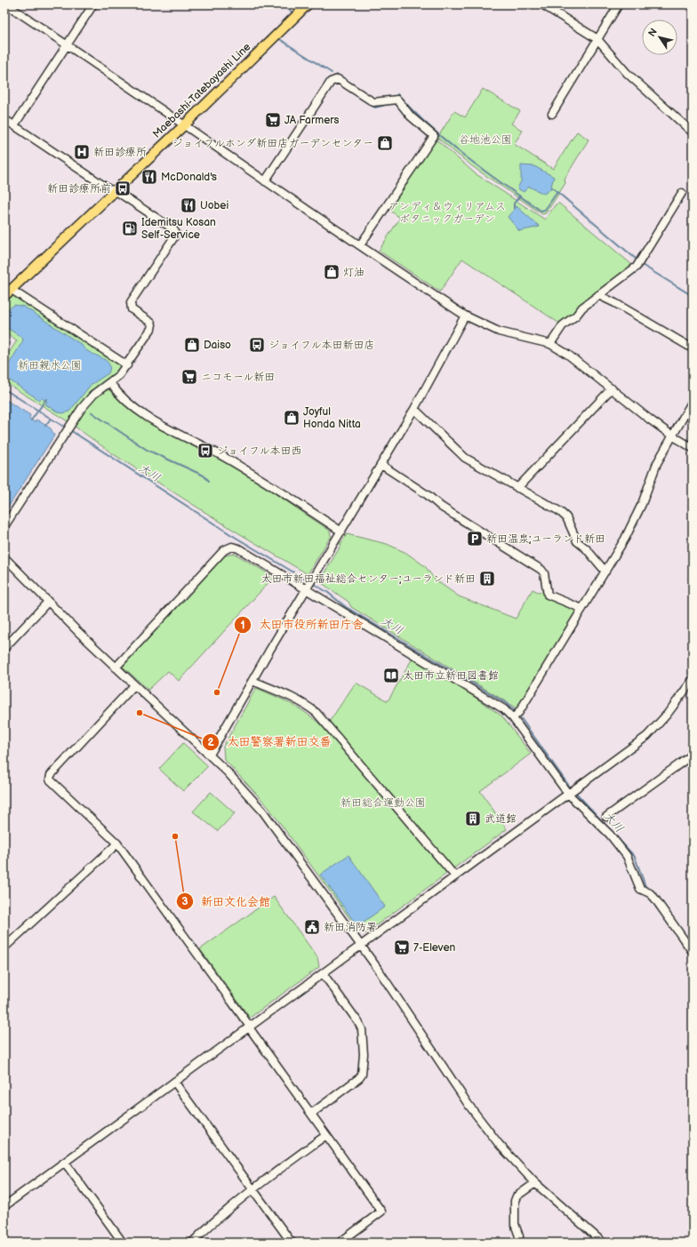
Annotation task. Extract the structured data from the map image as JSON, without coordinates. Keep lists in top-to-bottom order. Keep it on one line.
{"streets":{"main road":["Maebashi-Tatebayashi Line"]},"water":["大川"],"parks":["谷地池公園","アンディ＆ウィリアムス ボタニックガーデン","新田親水公園","新田総合運動公園"],"places":{"supermarket":["JA Farmers","ニコモール新田","7-Eleven"],"shop":["ジョイフルホンダ新田店ガーデンセンター","灯油","Daiso","Joyful Honda Nitta"],"hospital":["新田診療所"],"restaurant":["McDonald's","Uobei"],"bus stop":["新田診療所前","ジョイフル本田新田店","ジョイフル本田西"],"fuel station":["Idemitsu Kosan Self-Service"],"parking":["新田温泉;ユーランド新田"],"building":["太田市新田福祉総合センター;ユーランド新田","武道館"],"library":["太田市立新田図書館"],"other":["太田市役所新田庁舎","太田警察署新田交番","新田文化会館"],"public building":["新田消防署"]},"north":"top left"}
